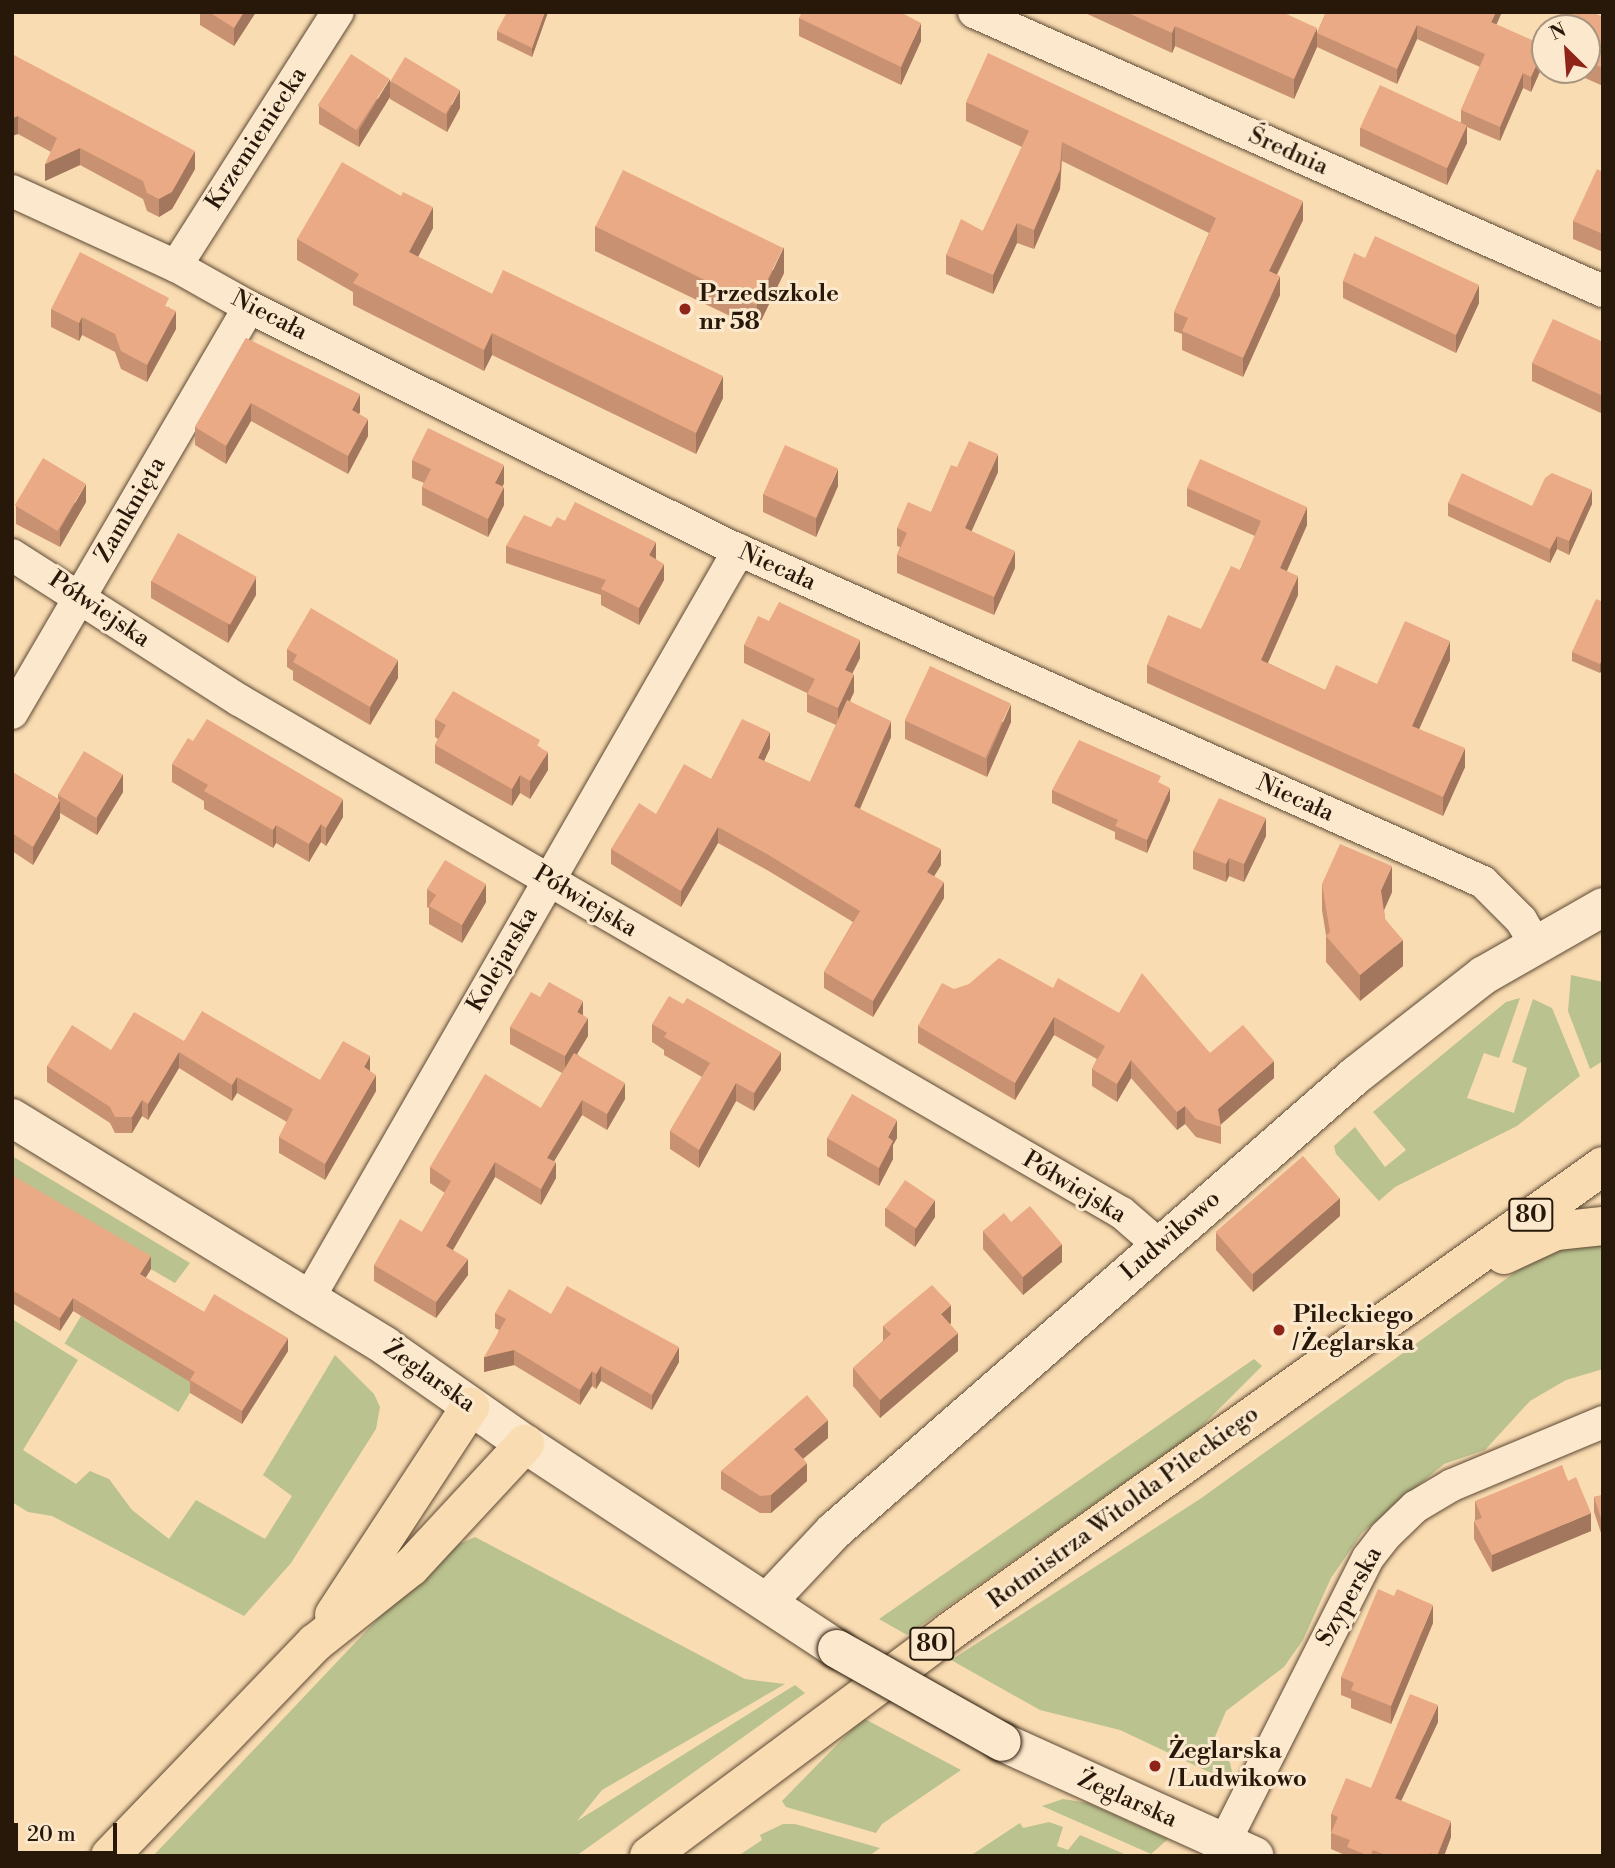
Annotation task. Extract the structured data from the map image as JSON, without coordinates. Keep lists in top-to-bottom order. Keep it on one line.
{"streets":{"main road":["80","Rotmistrza Witolda Pileckiego"],"street":["Krzemieniecka","Średnia","Niecała","Zamknięta","Półwiejska","Kolejarska","Ludwikowo","Żeglarska","Szyperska"]},"crossings":[["Krzemieniecka","Niecała"],["Niecała","Zamknięta"],["Niecała","Kolejarska"],["Niecała","Ludwikowo"],["Zamknięta","Półwiejska"],["Półwiejska","Kolejarska"],["Półwiejska","Ludwikowo"],["Kolejarska","Żeglarska"],["Ludwikowo","Żeglarska"],["Żeglarska","Szyperska"]],"places":["Przedszkole nr 58","Pileckiego / Żeglarska","Żeglarska / Ludwikowo"],"scale_bar":"20 m","north":"top left"}
